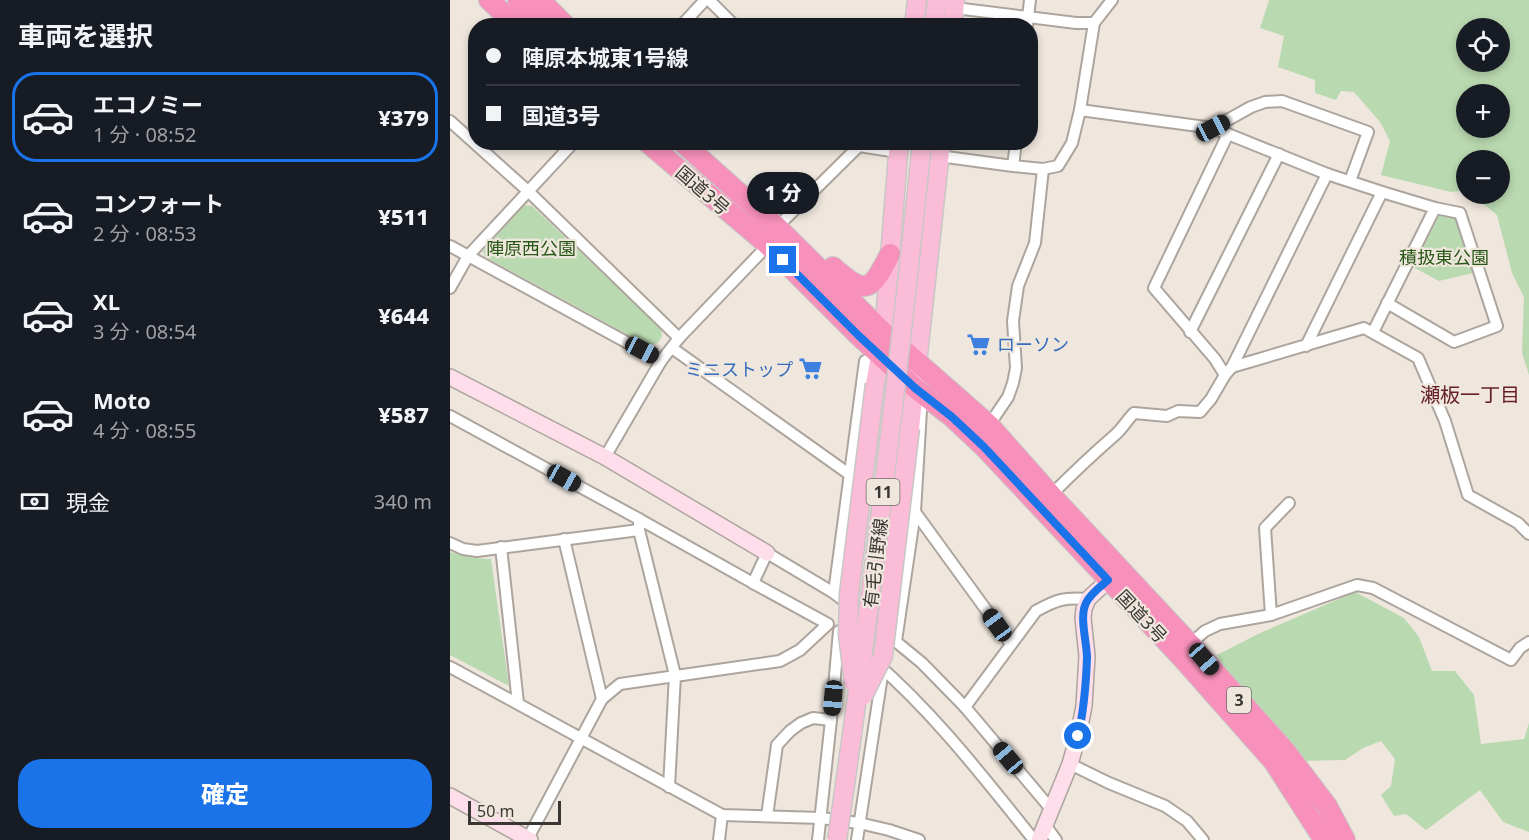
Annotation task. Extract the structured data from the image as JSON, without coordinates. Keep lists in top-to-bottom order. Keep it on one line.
{"streets":{"highway":["国道3号","3"],"main road":["11","有毛引野線"]},"districts":["瀬板一丁目"],"parks":["陣原西公園","積扱東公園"],"places":{"supermarket":["ローソン","ミニストップ"]},"scale_bar":"50 m","page":{"heading":"車両を選択","map_buttons":["+","−"],"banner":["陣原本城東1号線","国道3号"],"list":[{"name":"エコノミー","note":"1 分 · 08:52","value":"¥379"},{"name":"コンフォート","note":"2 分 · 08:53","value":"¥511"},{"name":"XL","note":"3 分 · 08:54","value":"¥644"},{"name":"Moto","note":"4 分 · 08:55","value":"¥587"}],"bubble":"1 分","pay":["現金","340 m"],"buttons":"確定","scale":"50 m"}}
